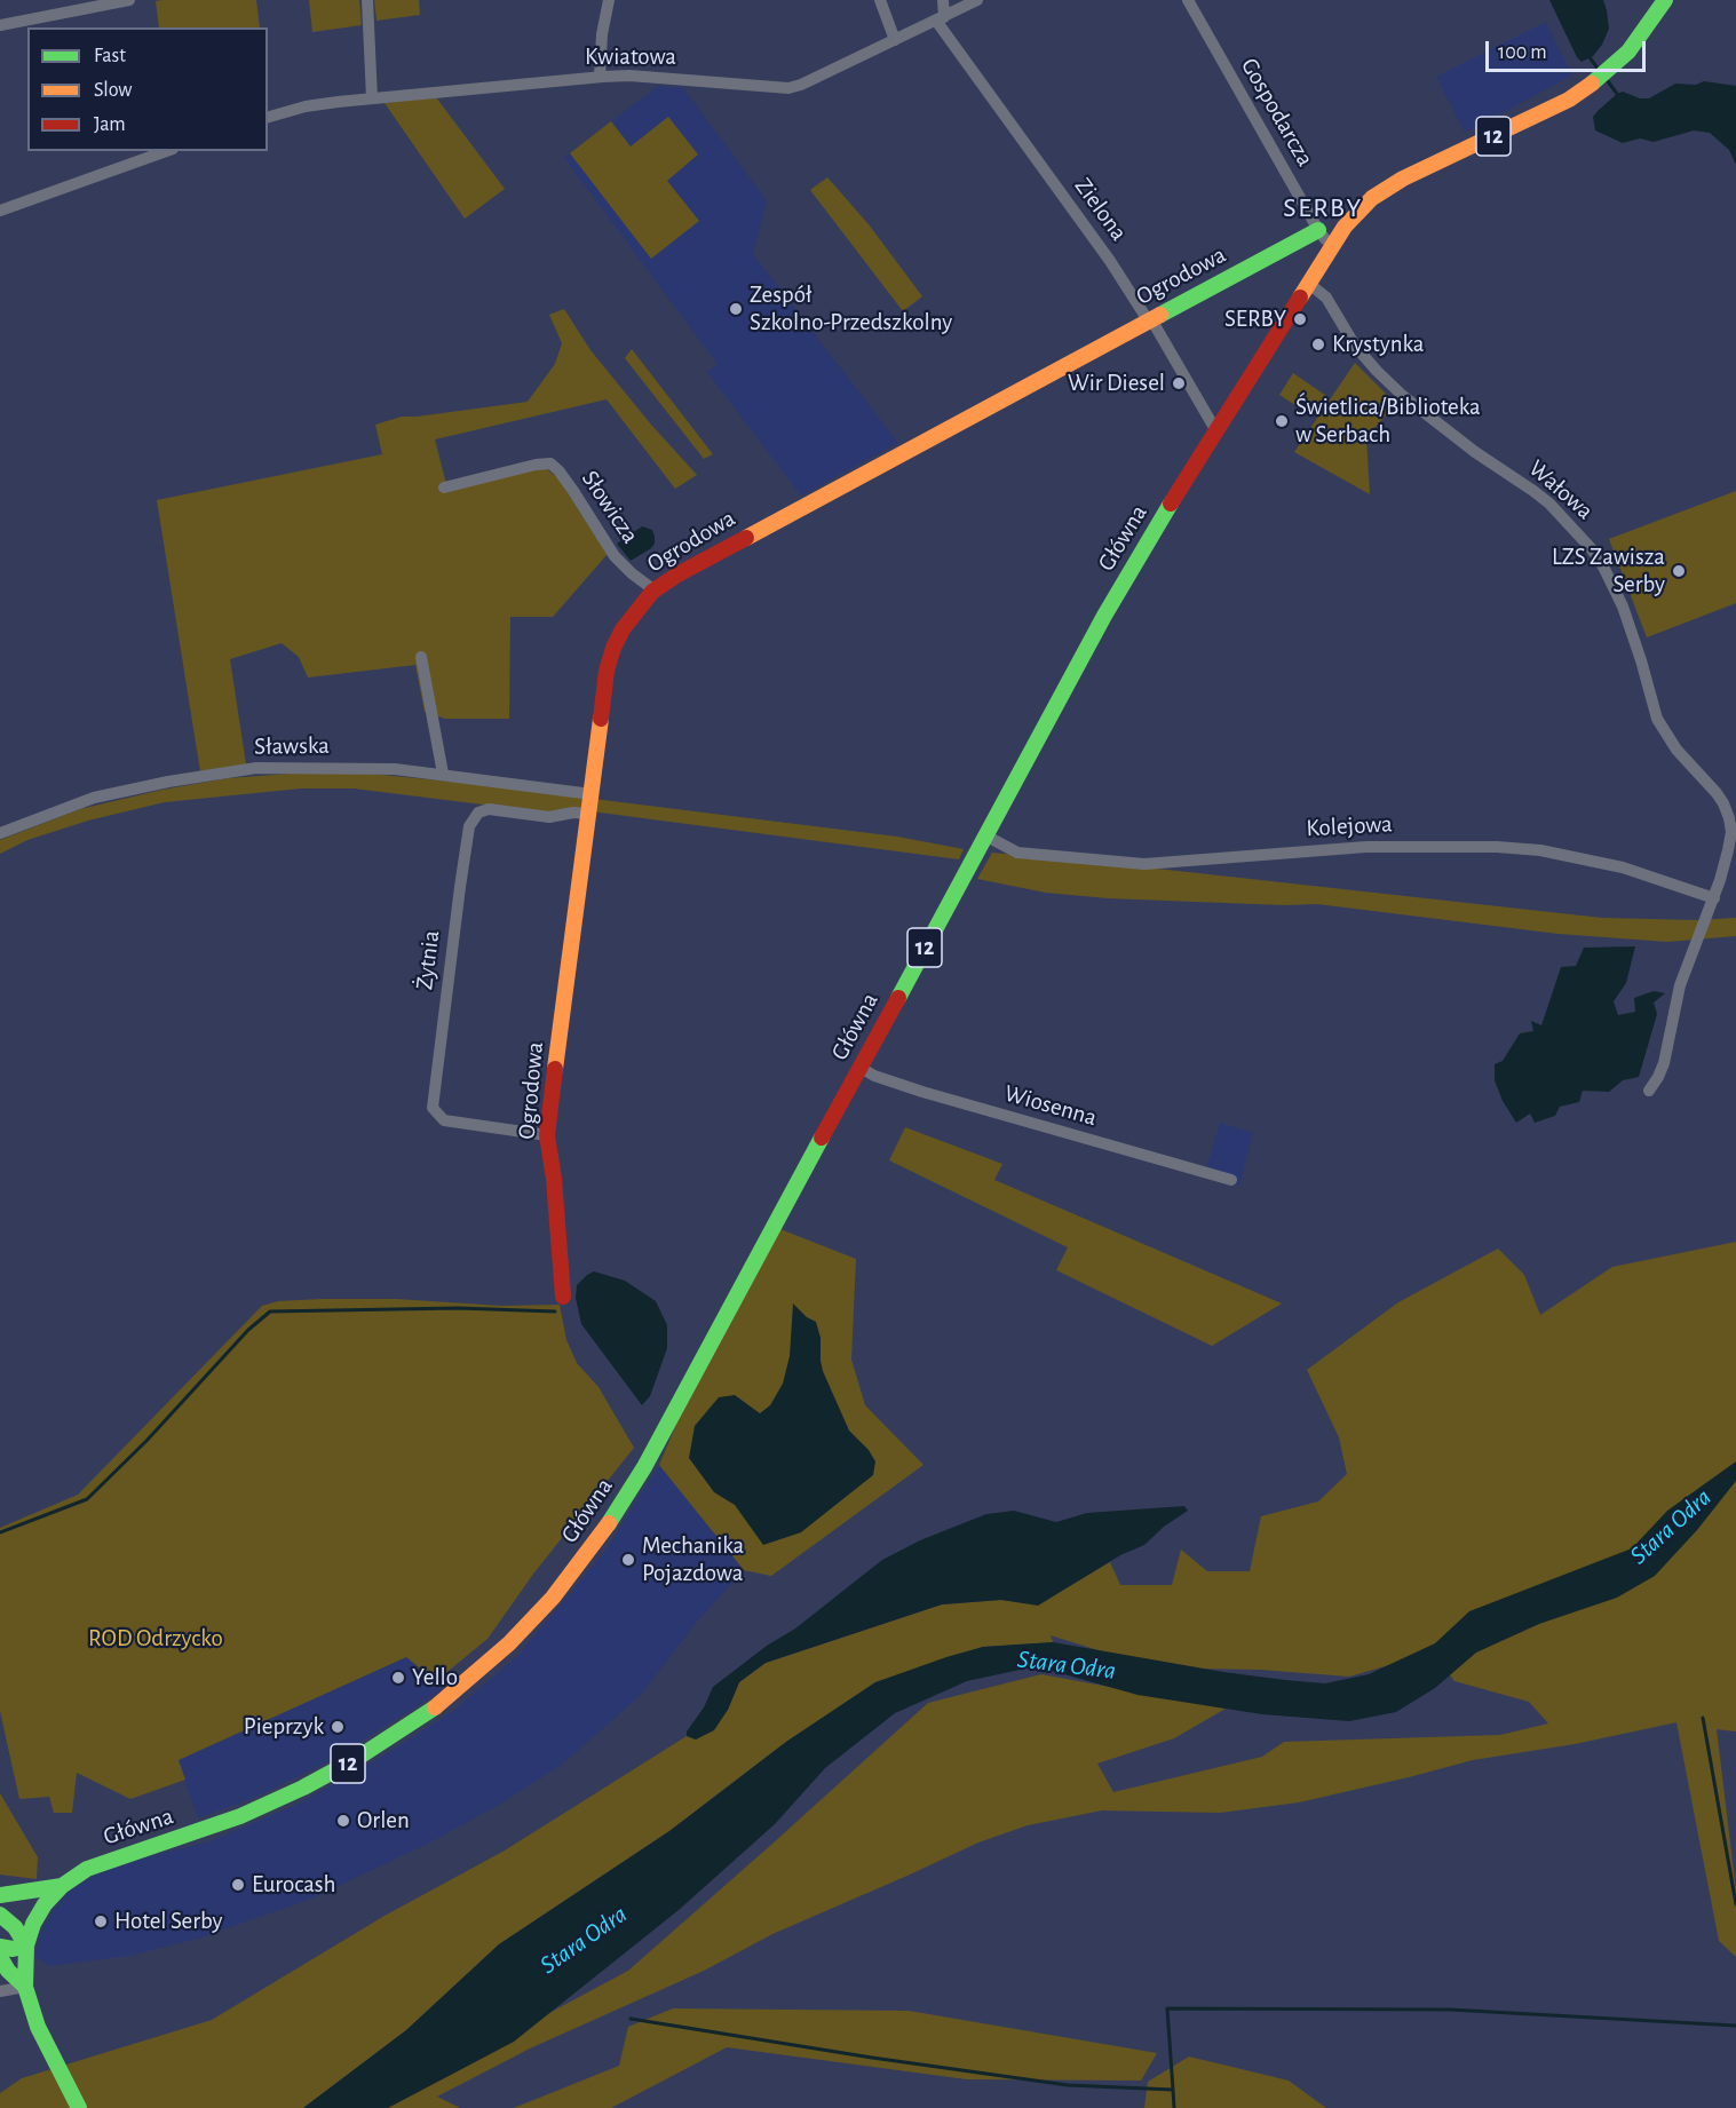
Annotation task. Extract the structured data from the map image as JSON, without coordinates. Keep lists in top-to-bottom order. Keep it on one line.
{"streets":{"main road":["12","Ogrodowa","Główna"],"street":["Kwiatowa","Gospodarcza","Zielona","Wałowa","Słowicza","Sławska","Kolejowa","Żytnia","Wiosenna"]},"crossings":[["Kwiatowa","Zielona"],["Gospodarcza","Ogrodowa"],["Gospodarcza","Główna"],["12","Główna"],["Zielona","Ogrodowa"],["Zielona","Główna"],["Ogrodowa","Słowicza"],["Ogrodowa","Sławska"],["Ogrodowa","Żytnia"],["Wałowa","Główna"],["Wałowa","Kolejowa"],["Główna","Kolejowa"],["Główna","Wiosenna"]],"districts":["SERBY"],"water":["Stara Odra"],"parks":["ROD Odrzycko"],"places":["Zespół Szkolno-Przedszkolny","SERBY","Krystynka","Wir Diesel","Świetlica/Biblioteka w Serbach","LZS Zawisza Serby","Mechanika Pojazdowa","Yello","Pieprzyk","Orlen","Eurocash","Hotel Serby"],"legend":["Fast","Slow","Jam"],"scale_bar":"100 m"}
